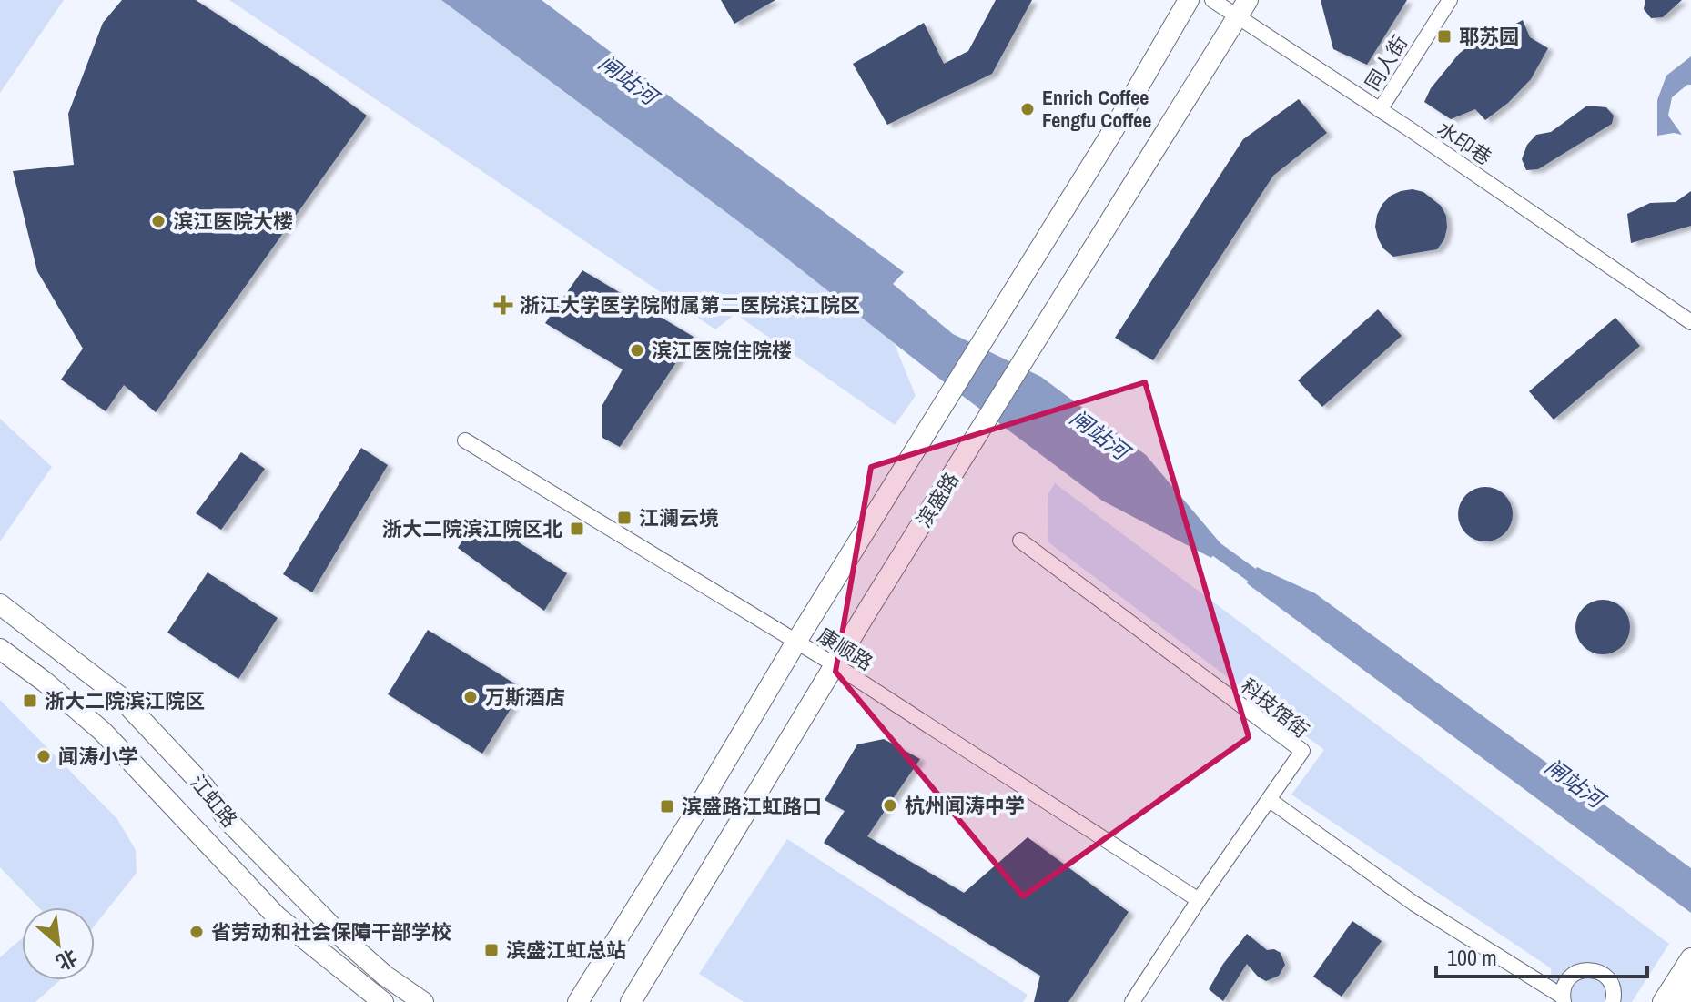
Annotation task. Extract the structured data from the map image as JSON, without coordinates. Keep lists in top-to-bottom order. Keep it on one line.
{"streets":{"main road":["滨盛路","江虹路"],"street":["同人街","水印巷","康顺路","科技馆街"]},"crossings":[["同人街","水印巷"],["水印巷","滨盛路"],["滨盛路","康顺路"],["康顺路","科技馆街"]],"water":["闸站河"],"places":{"transit":["耶苏园","江澜云境","浙大二院滨江院区北","浙大二院滨江院区","滨盛路江虹路口","滨盛江虹总站"],"other":["Enrich Coffee Fengfu Coffee","滨江医院大楼","滨江医院住院楼","万斯酒店","闻涛小学","杭州闻涛中学","省劳动和社会保障干部学校"],"health":["浙江大学医学院附属第二医院滨江院区"]},"scale_bar":"100 m","north":"bottom right"}
